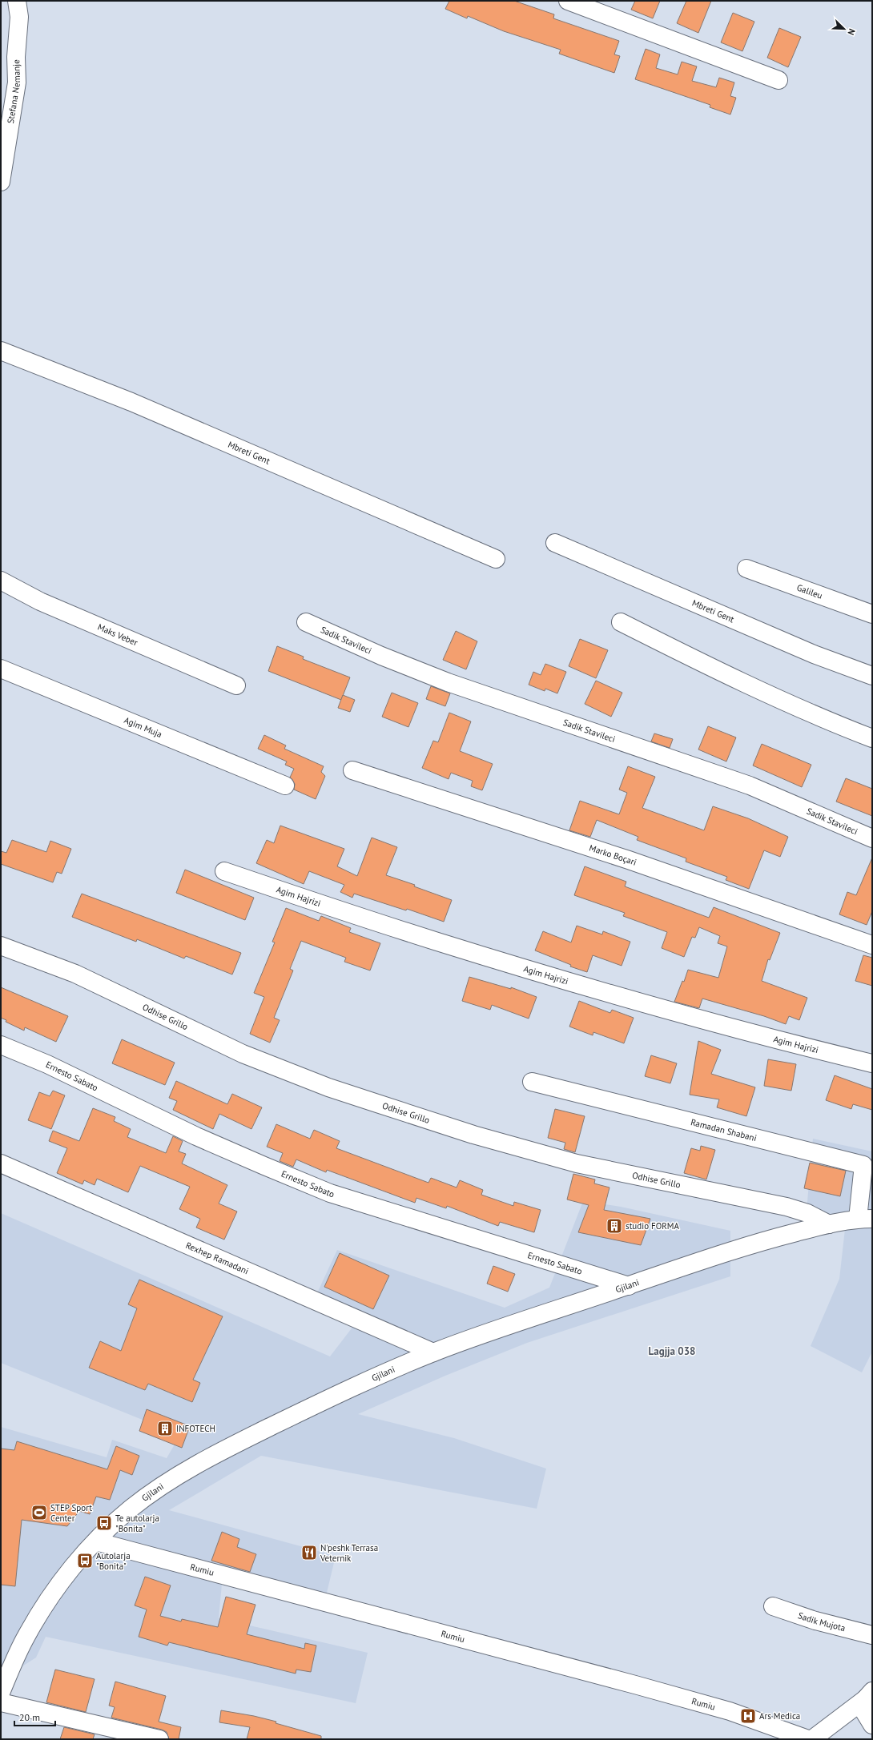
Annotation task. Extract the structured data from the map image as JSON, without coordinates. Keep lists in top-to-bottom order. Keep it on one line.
{"streets":{"street":["Stefana Nemanje","Mbreti Gent","Galileu","Maks Veber","Sadik Stavileci","Agim Muja","Marko Boçari","Agim Hajrizi","Odhise Grillo","Ernesto Sabato","Ramadan Shabani","Rexhep Ramadani","Gjilani","Rumiu","Sadik Mujota"]},"crossings":[["Odhise Grillo","Gjilani"],["Ernesto Sabato","Gjilani"],["Ramadan Shabani","Gjilani"],["Rexhep Ramadani","Gjilani"],["Gjilani","Rumiu"]],"districts":["Lagjja 038"],"places":{"building":["studio FORMA","INFOTECH"],"sports":["STEP Sport Center"],"bus stop":["Te autolarja \"Bonita\"","Autolarja \"Bonita\""],"restaurant":["N'peshk Terrasa Veternik"],"hospital":["Ars Medica"]},"scale_bar":"20 m","north":"bottom right"}
